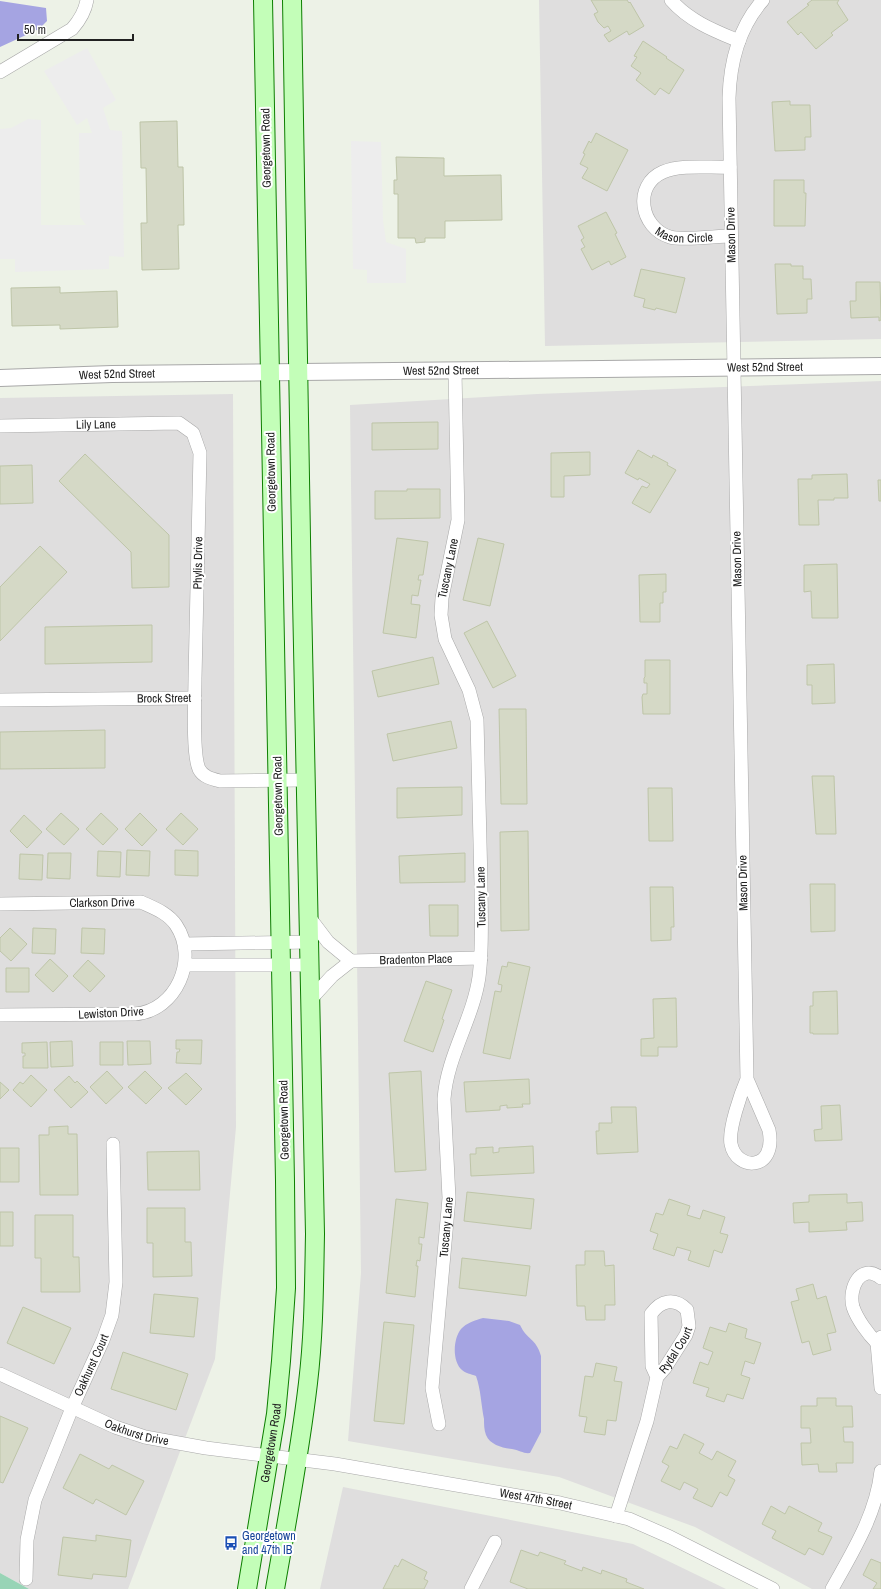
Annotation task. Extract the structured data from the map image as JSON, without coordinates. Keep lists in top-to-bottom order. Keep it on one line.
{"streets":{"main road":["Georgetown Road"],"street":["Mason Circle","Mason Drive","West 52nd Street","Lily Lane","Phylis Drive","Tuscany Lane","Brock Street","Clarkson Drive","Bradenton Place","Lewiston Drive","Rydal Court","Oakhurst Court","Oakhurst Drive","West 47th Street"]},"crossings":[["Georgetown Road","West 52nd Street"],["Georgetown Road","Brock Street"],["Georgetown Road","Oakhurst Drive"],["Georgetown Road","West 47th Street"],["Mason Circle","Mason Drive"],["Mason Drive","West 52nd Street"],["West 52nd Street","Tuscany Lane"],["Lily Lane","Phylis Drive"],["Phylis Drive","Brock Street"],["Tuscany Lane","Bradenton Place"],["Clarkson Drive","Lewiston Drive"],["Rydal Court","West 47th Street"],["Oakhurst Court","Oakhurst Drive"],["Oakhurst Drive","West 47th Street"]],"places":{"bus stop":["Georgetown and 47th IB"]},"scale_bar":"50 m"}
